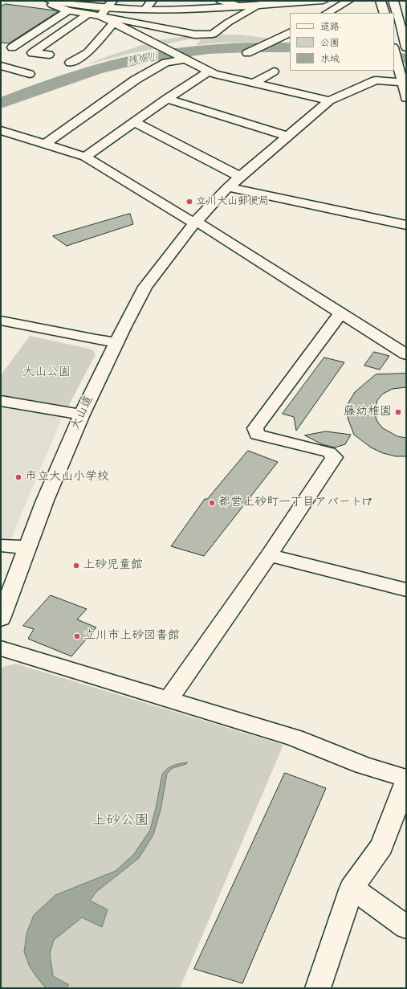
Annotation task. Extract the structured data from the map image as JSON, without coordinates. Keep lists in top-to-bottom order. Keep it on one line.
{"streets":{"street":["大山道"]},"water":["残堀川"],"parks":["大山公園","上砂公園"],"places":["立川大山郵便局","藤幼稚園","市立大山小学校","都営上砂町一丁目アパート17","上砂児童館","立川市上砂図書館"],"legend":["道路","公園","水域"]}
